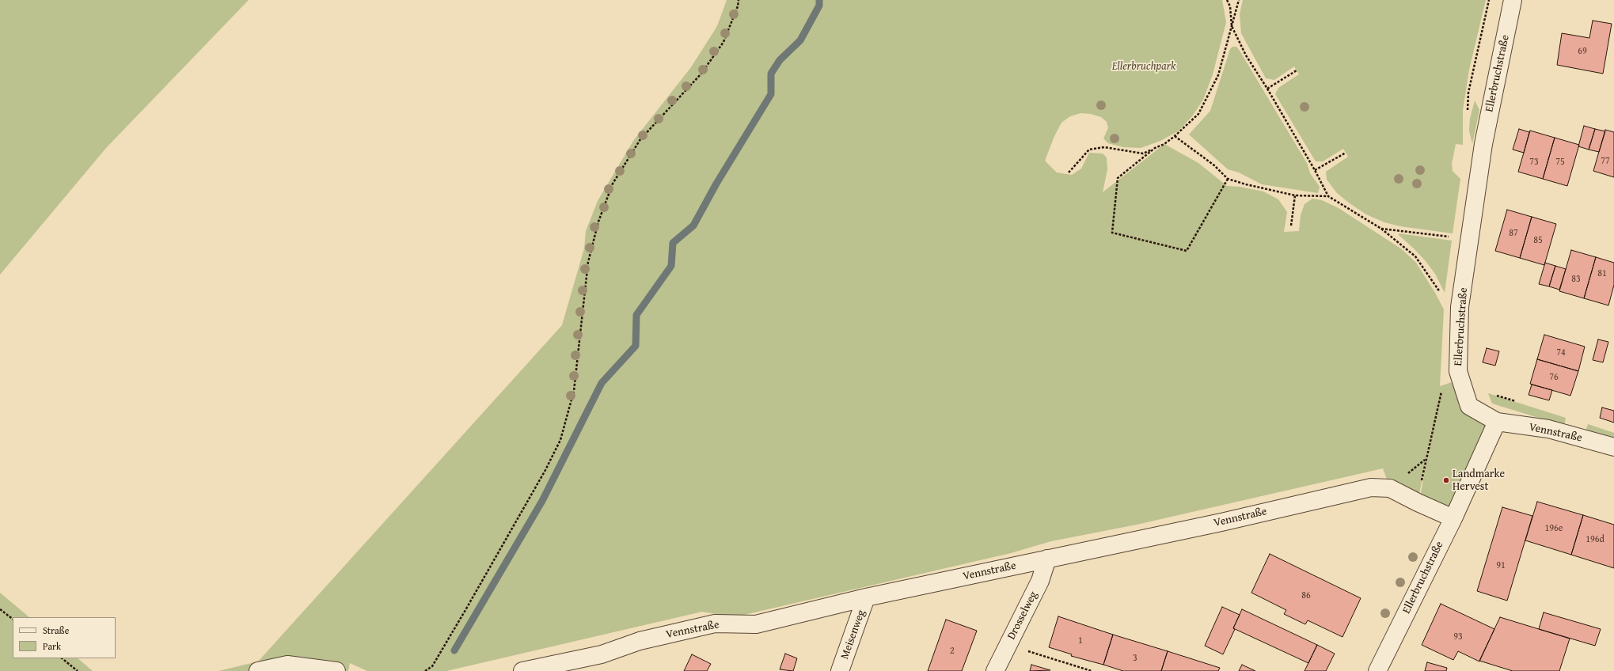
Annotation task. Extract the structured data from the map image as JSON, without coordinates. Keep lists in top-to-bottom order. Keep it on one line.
{"streets":{"street":["Ellerbruchstraße","Vennstraße","Drosselweg","Meisenweg"]},"crossings":[["Ellerbruchstraße","Vennstraße"],["Vennstraße","Drosselweg"],["Vennstraße","Meisenweg"]],"parks":["Ellerbruchpark"],"places":["Landmarke Hervest"],"house_numbers":["69","77","73","75","87","85","81","83","74","76","196e","196d","91","86","93","1","2","3"],"legend":["Straße","Park"]}
